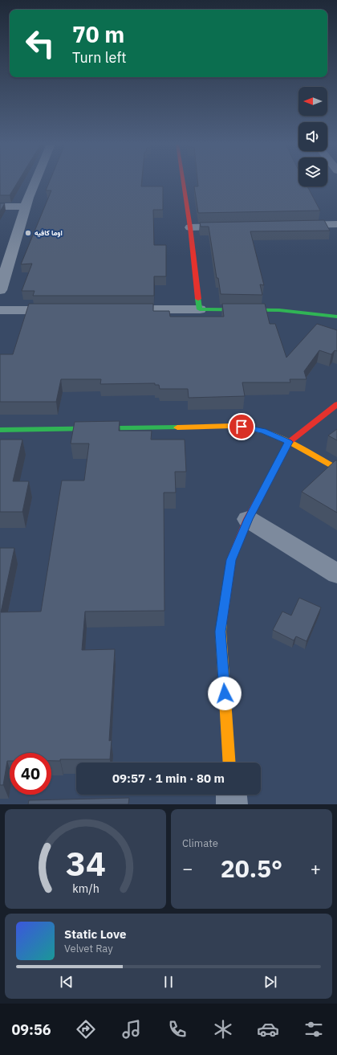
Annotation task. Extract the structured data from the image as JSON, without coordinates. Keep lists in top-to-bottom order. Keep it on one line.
{"places":["اوما كافيه"],"north":"left","page":{"turn":["70 m","Turn left"],"limit":"40","trip":"09:57 · 1 min · 80 m","tile":"Climate","heat":["−","20.5°","+"],"song":["Static Love","Velvet Ray"],"tabs":"09:56","gauge":["34","km/h"]}}
